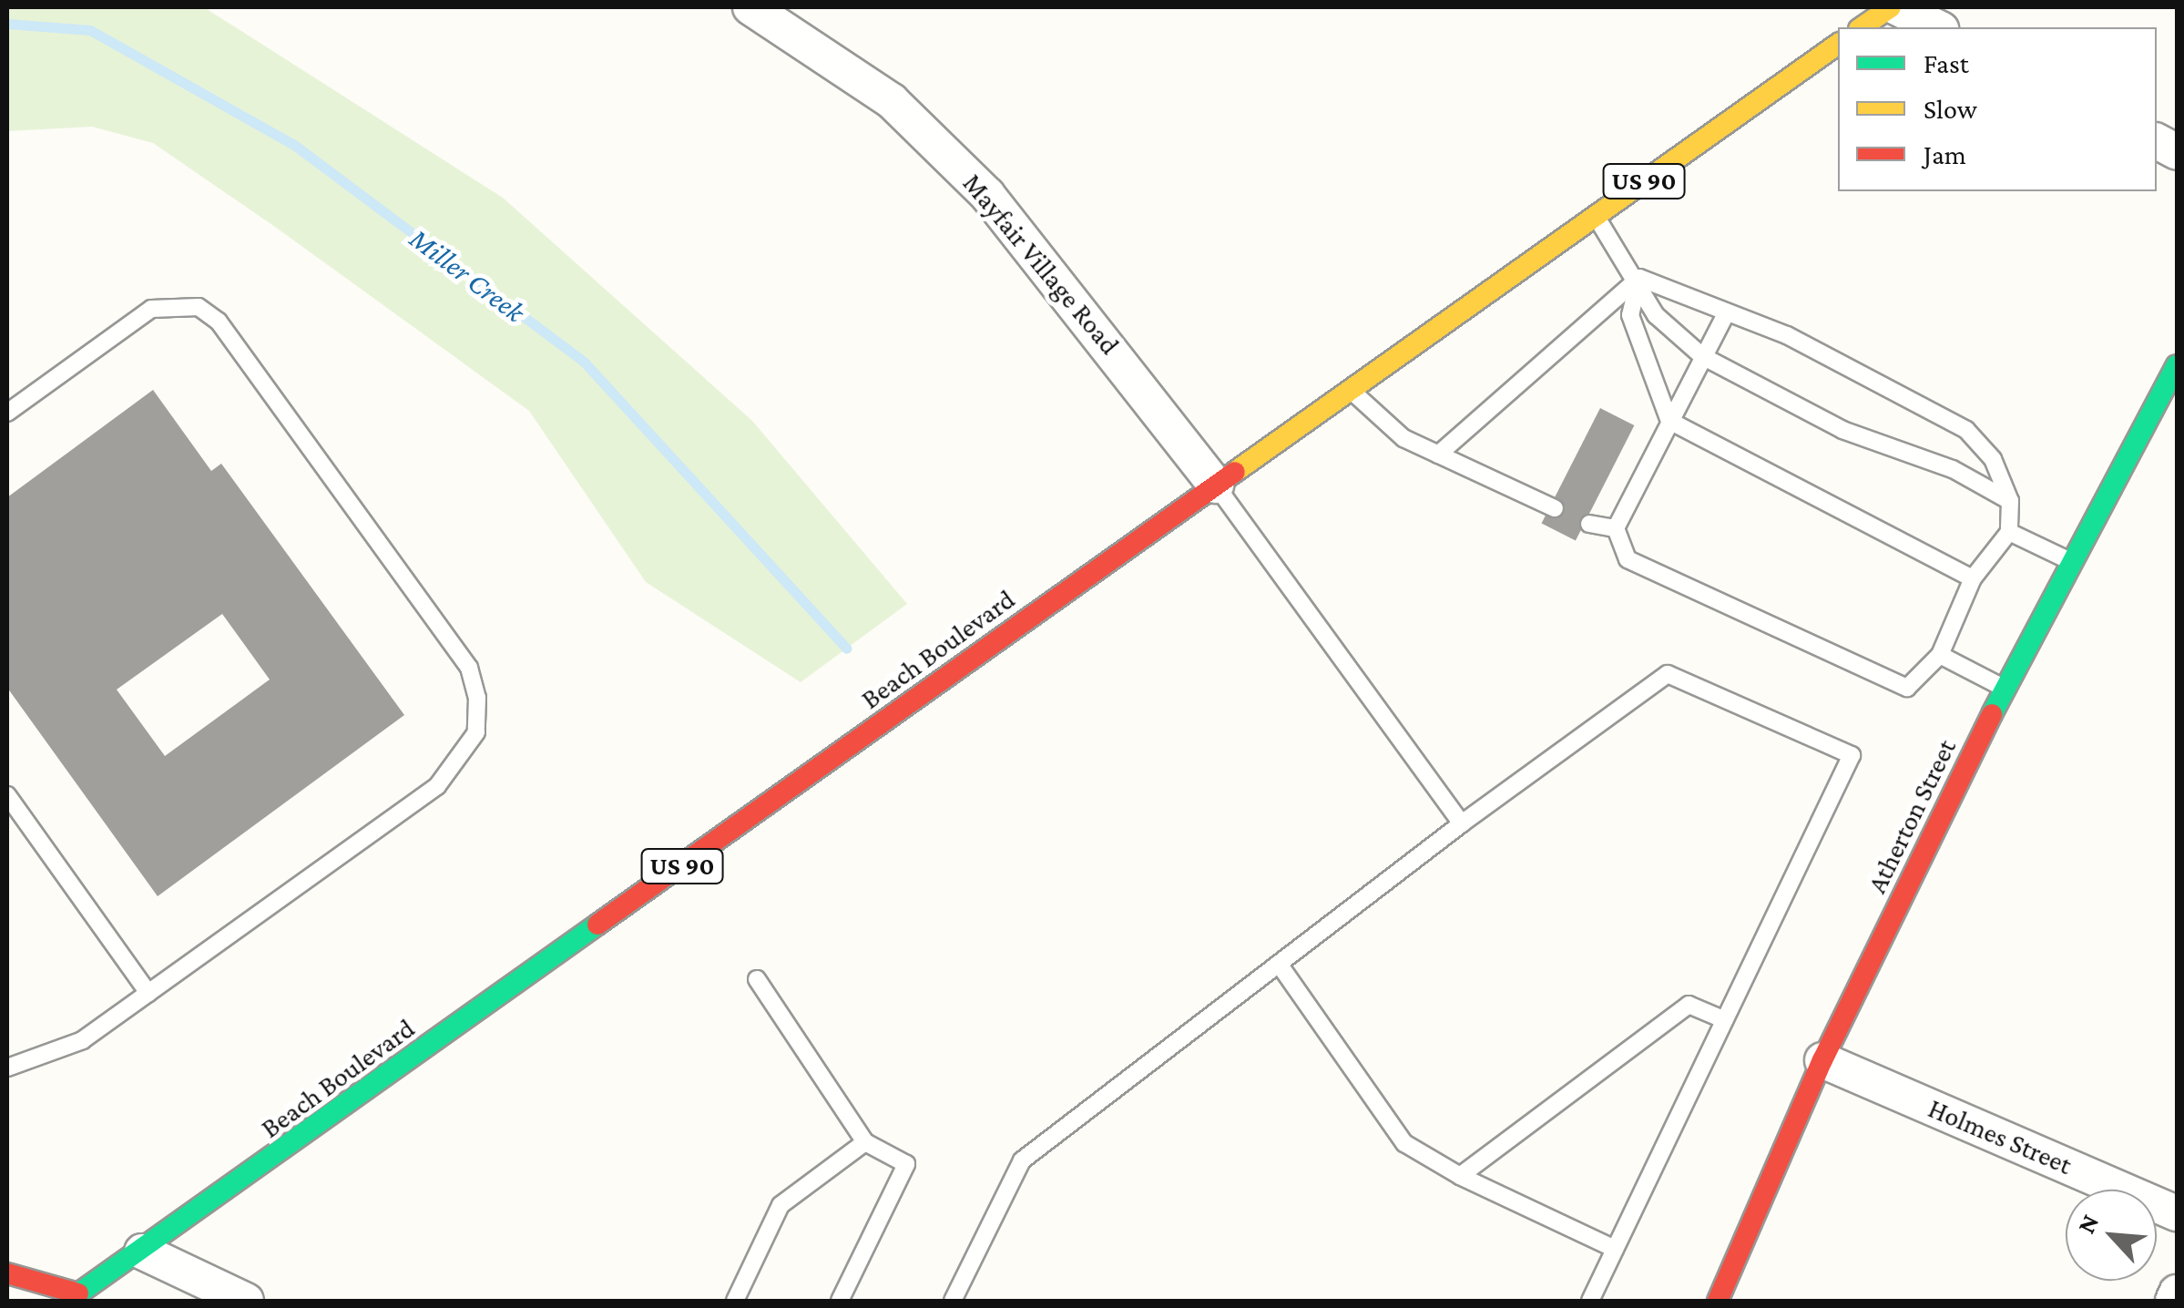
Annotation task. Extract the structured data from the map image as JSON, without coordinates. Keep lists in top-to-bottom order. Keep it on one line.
{"streets":{"main road":["US 90","Beach Boulevard","Atherton Street"],"street":["Mayfair Village Road","Holmes Street"]},"crossings":[["Mayfair Village Road","Beach Boulevard"],["Atherton Street","Holmes Street"]],"water":["Miller Creek"],"legend":["Fast","Slow","Jam"],"north":"top left"}
